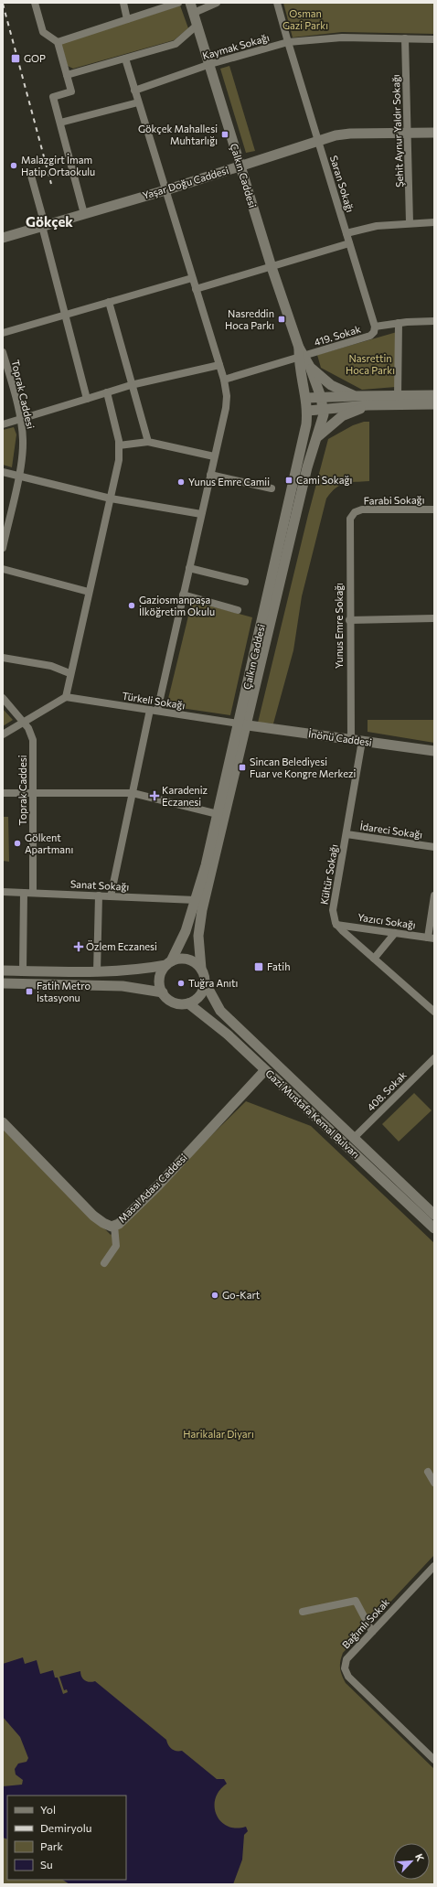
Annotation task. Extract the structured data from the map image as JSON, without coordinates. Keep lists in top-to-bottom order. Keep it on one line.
{"streets":{"main road":["Çalkın Caddesi","Yaşar Doğu Caddesi","İnönü Caddesi","Gazi Mustafa Kemal Bulvarı","Masal Adası Caddesi"],"street":["Kaymak Sokağı","Şehit Aynur Yaldır Sokağı","Saran Sokağı","419. Sokak","Toprak Caddesi","Farabi Sokağı","Yunus Emre Sokağı","Türkeli Sokağı","İdareci Sokağı","Kültür Sokağı","Sanat Sokağı","Yazıcı Sokağı","408. Sokak","Bağımlı Sokak"]},"crossings":[["Kaymak Sokağı","Şehit Aynur Yaldır Sokağı"],["Kaymak Sokağı","Çalkın Caddesi"],["Kaymak Sokağı","Saran Sokağı"],["Şehit Aynur Yaldır Sokağı","Yaşar Doğu Caddesi"],["Çalkın Caddesi","Yaşar Doğu Caddesi"],["Çalkın Caddesi","419. Sokak"],["Çalkın Caddesi","Türkeli Sokağı"],["Çalkın Caddesi","İnönü Caddesi"],["Çalkın Caddesi","Sanat Sokağı"],["Çalkın Caddesi","Gazi Mustafa Kemal Bulvarı"],["Yaşar Doğu Caddesi","Saran Sokağı"],["Saran Sokağı","419. Sokak"],["Toprak Caddesi","Sanat Sokağı"],["Farabi Sokağı","Yunus Emre Sokağı"],["Yunus Emre Sokağı","İnönü Caddesi"],["Türkeli Sokağı","İnönü Caddesi"],["İnönü Caddesi","Kültür Sokağı"],["İdareci Sokağı","Kültür Sokağı"],["Kültür Sokağı","Yazıcı Sokağı"],["408. Sokak","Gazi Mustafa Kemal Bulvarı"],["Gazi Mustafa Kemal Bulvarı","Masal Adası Caddesi"]],"districts":["Gökçek"],"parks":["Osman Gazi Parkı","Nasrettin Hoca Parkı","Harikalar Diyarı"],"places":{"transit":["GOP","Gökçek Mahallesi Muhtarlığı","Nasreddin Hoca Parkı","Cami Sokağı","Sincan Belediyesi Fuar ve Kongre Merkezi","Fatih","Fatih Metro İstasyonu"],"other":["Malazgirt İmam Hatip Ortaokulu","Yunus Emre Camii","Gaziosmanpaşa İlköğretim Okulu","Gölkent Apartmanı","Tuğra Anıtı","Go-Kart"],"health":["Karadeniz Eczanesi","Özlem Eczanesi"]},"legend":["Yol","Demiryolu","Park","Su"],"north":"top right"}
